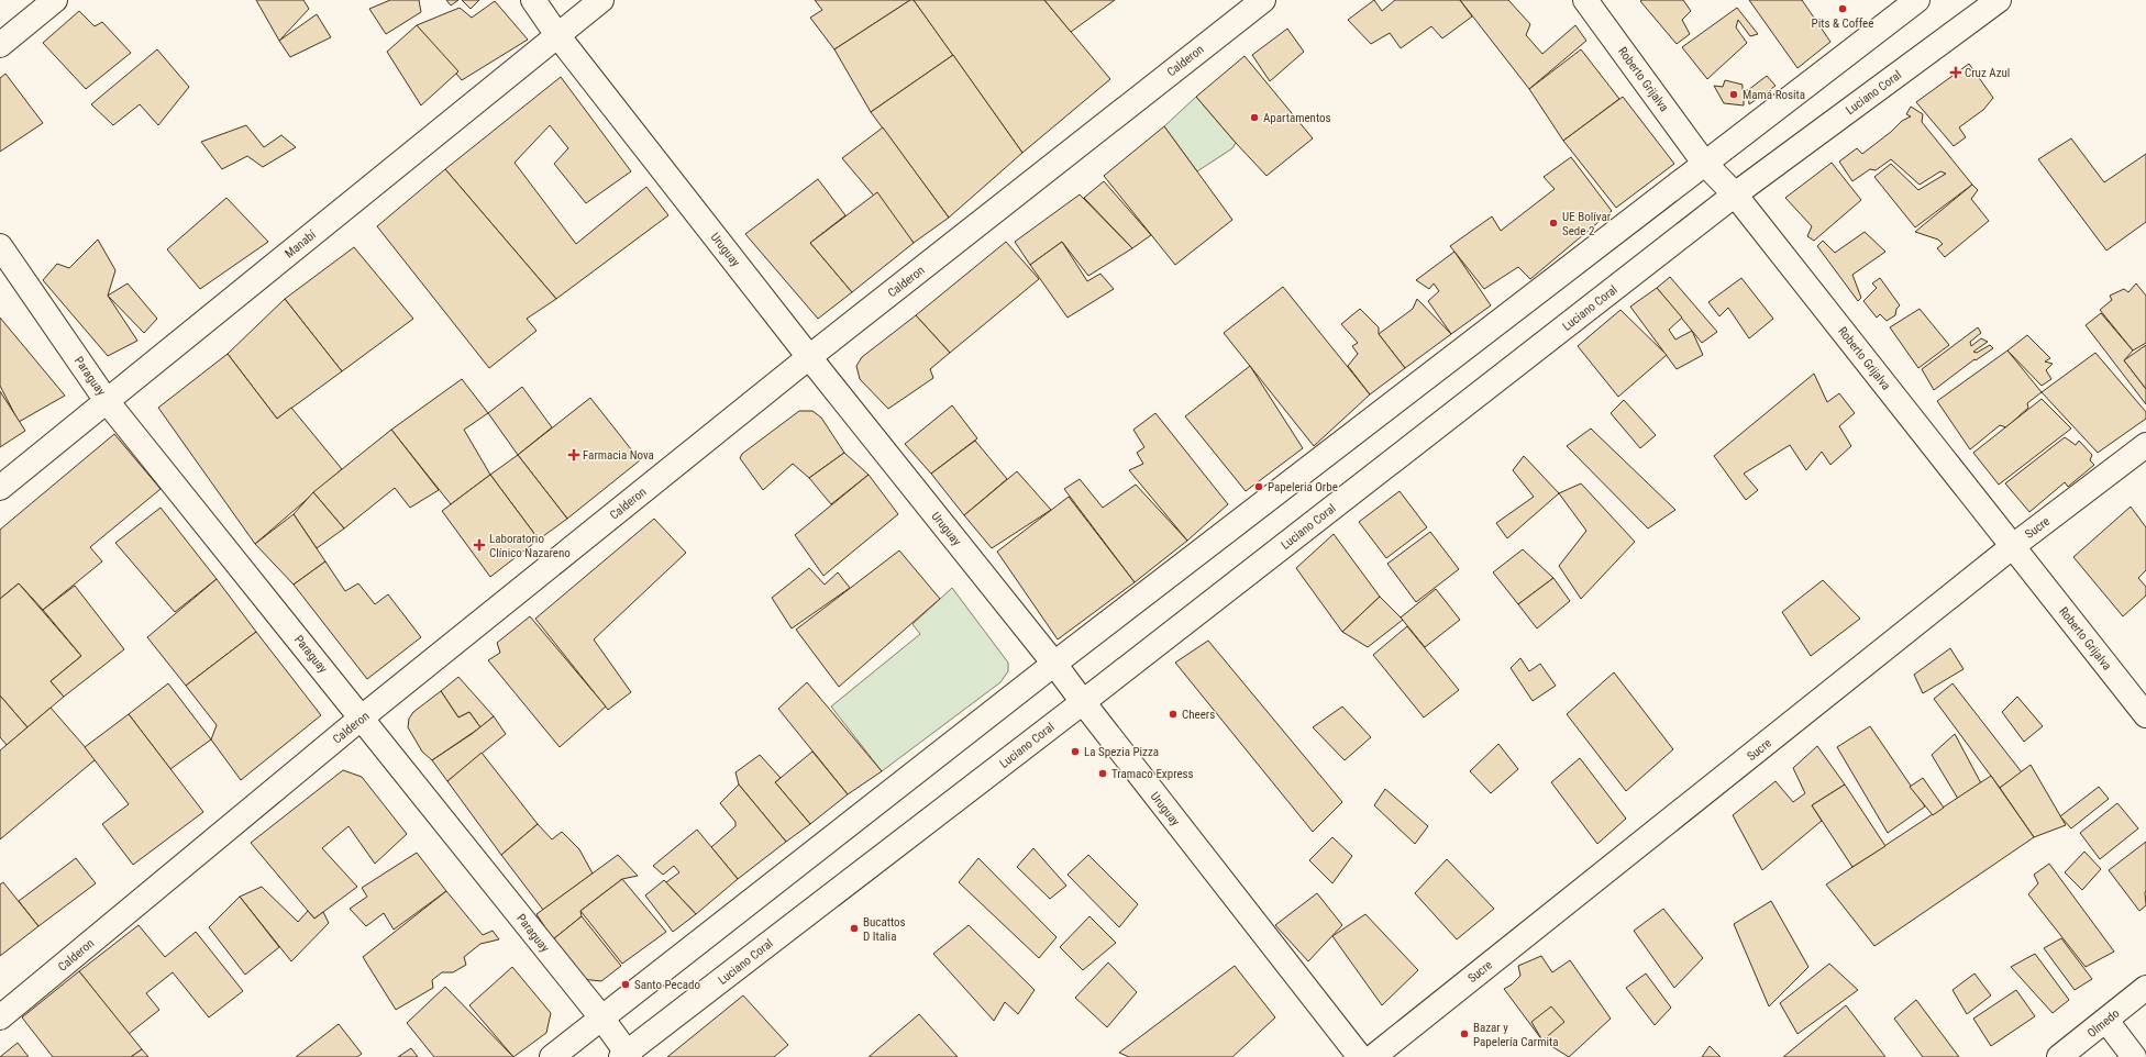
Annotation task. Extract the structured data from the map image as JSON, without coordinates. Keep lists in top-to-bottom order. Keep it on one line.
{"streets":{"street":["Calderon","Roberto Grijalva","Luciano Coral","Manabí","Uruguay","Paraguay","Sucre","Olmedo"]},"crossings":[["Calderon","Uruguay"],["Calderon","Paraguay"],["Roberto Grijalva","Luciano Coral"],["Roberto Grijalva","Sucre"],["Luciano Coral","Uruguay"],["Luciano Coral","Paraguay"],["Manabí","Uruguay"],["Manabí","Paraguay"]],"places":{"other":["Pits & Coffee","Mamá Rosita","Apartamentos","UE Bolívar Sede 2","Papeleria Orbe","Cheers","La Spezia Pizza","Tramaco Express","Bucattos D Italia","Santo Pecado","Bazar y Papelería Carmita"],"health":["Cruz Azul","Farmacia Nova","Laboratorio Clínico Nazareno"]}}
